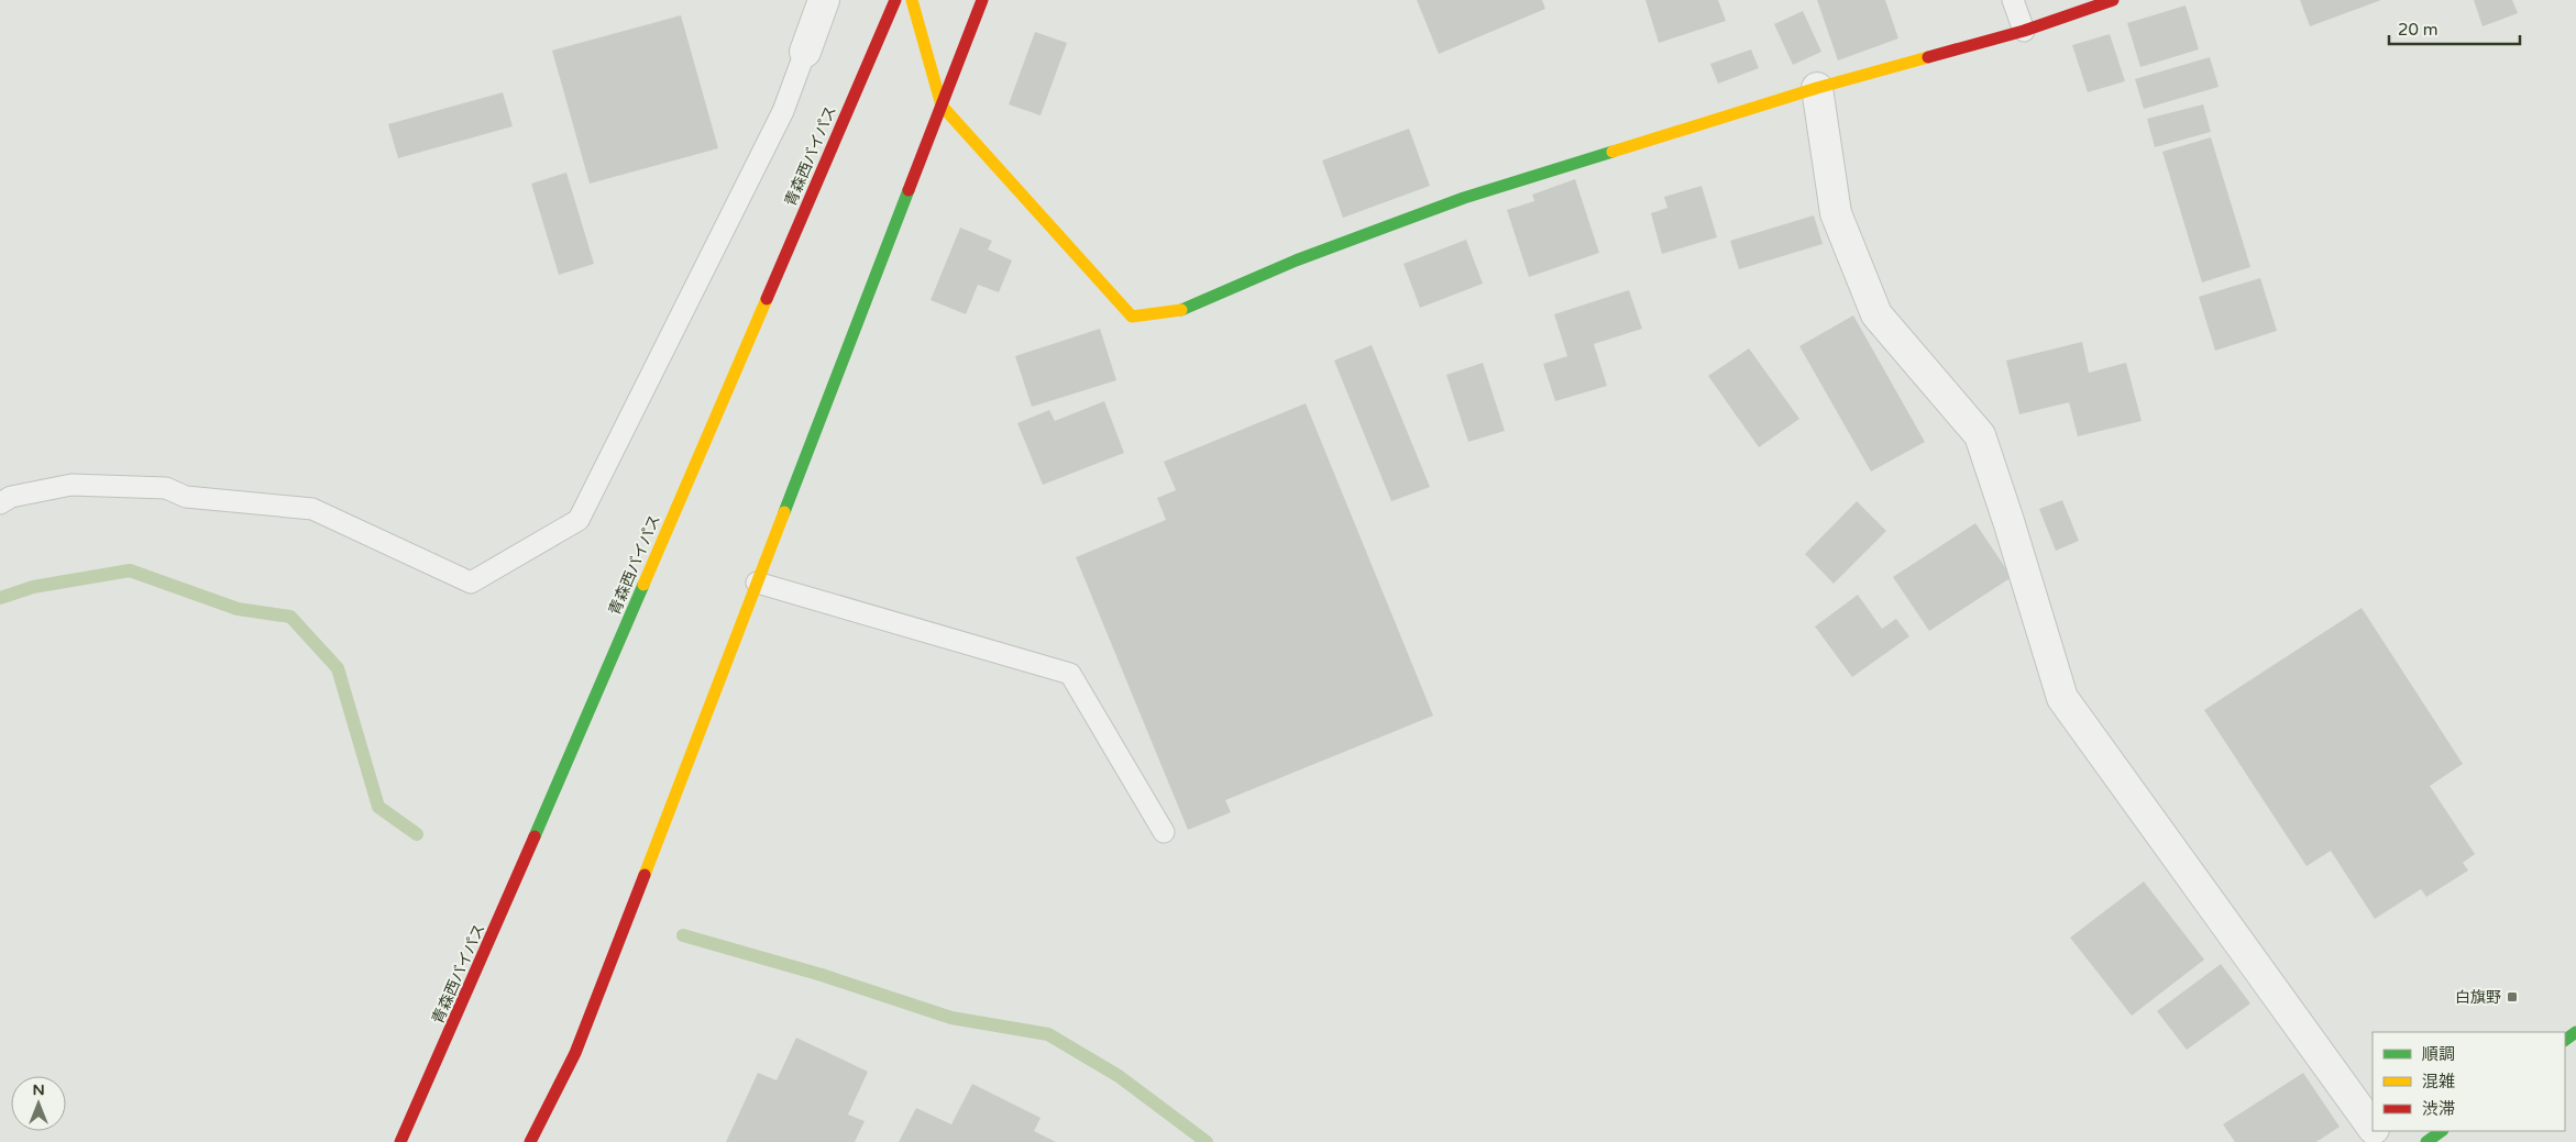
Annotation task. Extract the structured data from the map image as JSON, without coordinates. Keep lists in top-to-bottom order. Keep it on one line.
{"streets":{"main road":["青森西バイパス"]},"places":{"transit":["白旗野"]},"legend":["順調","混雑","渋滞"],"scale_bar":"20 m","north":"top"}
